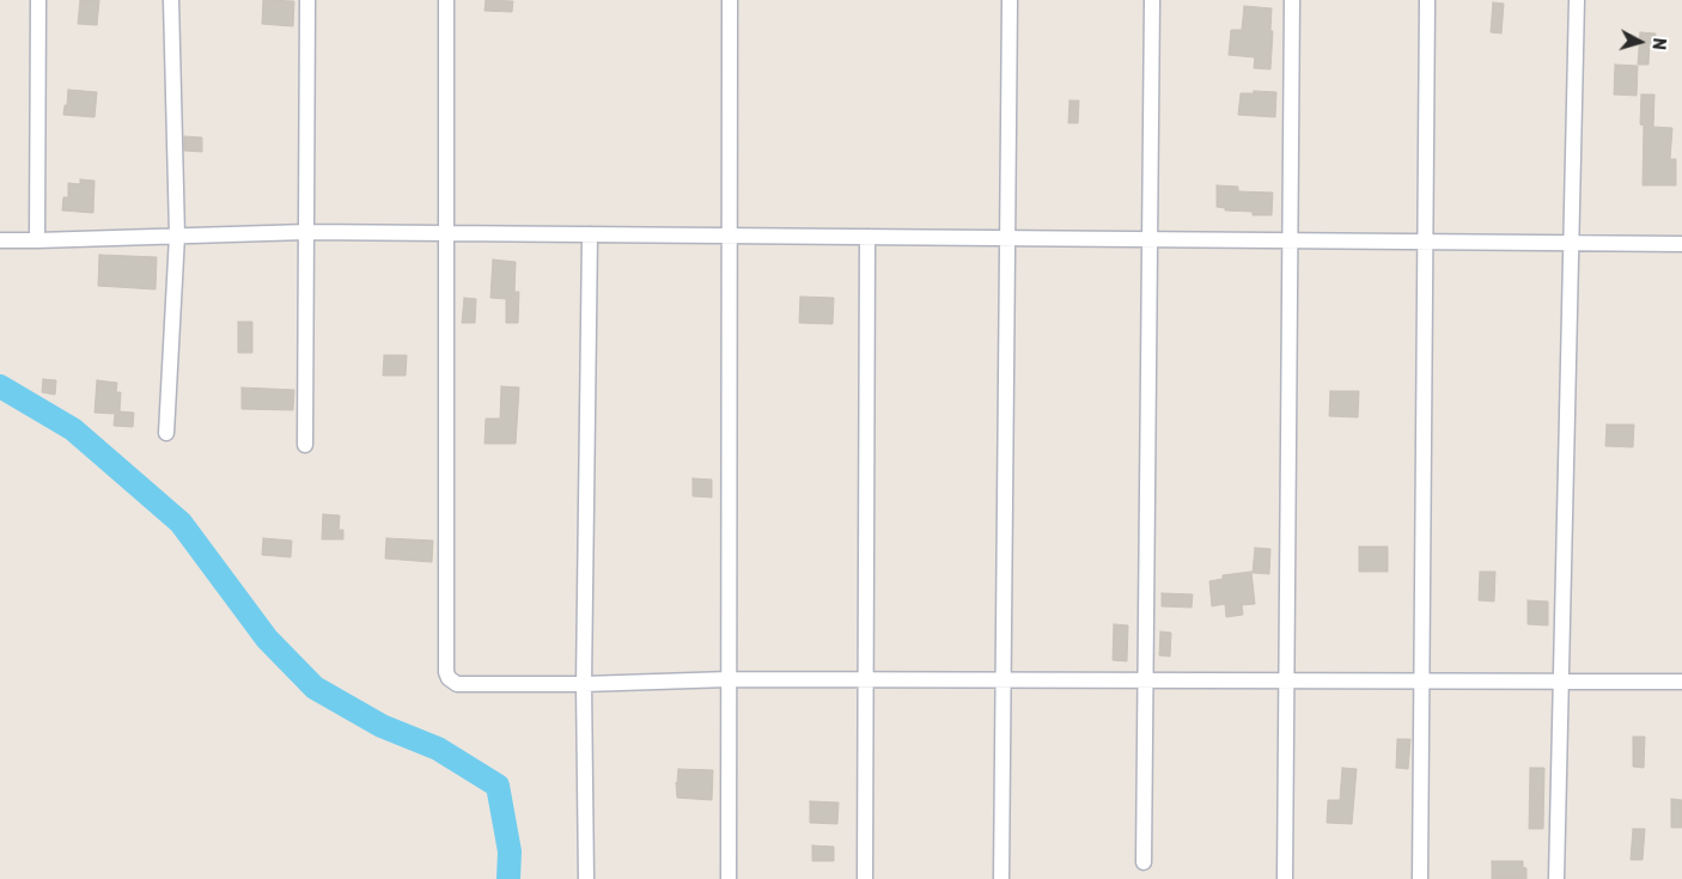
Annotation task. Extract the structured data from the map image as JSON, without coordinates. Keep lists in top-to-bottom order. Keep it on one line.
{"north":"right"}
